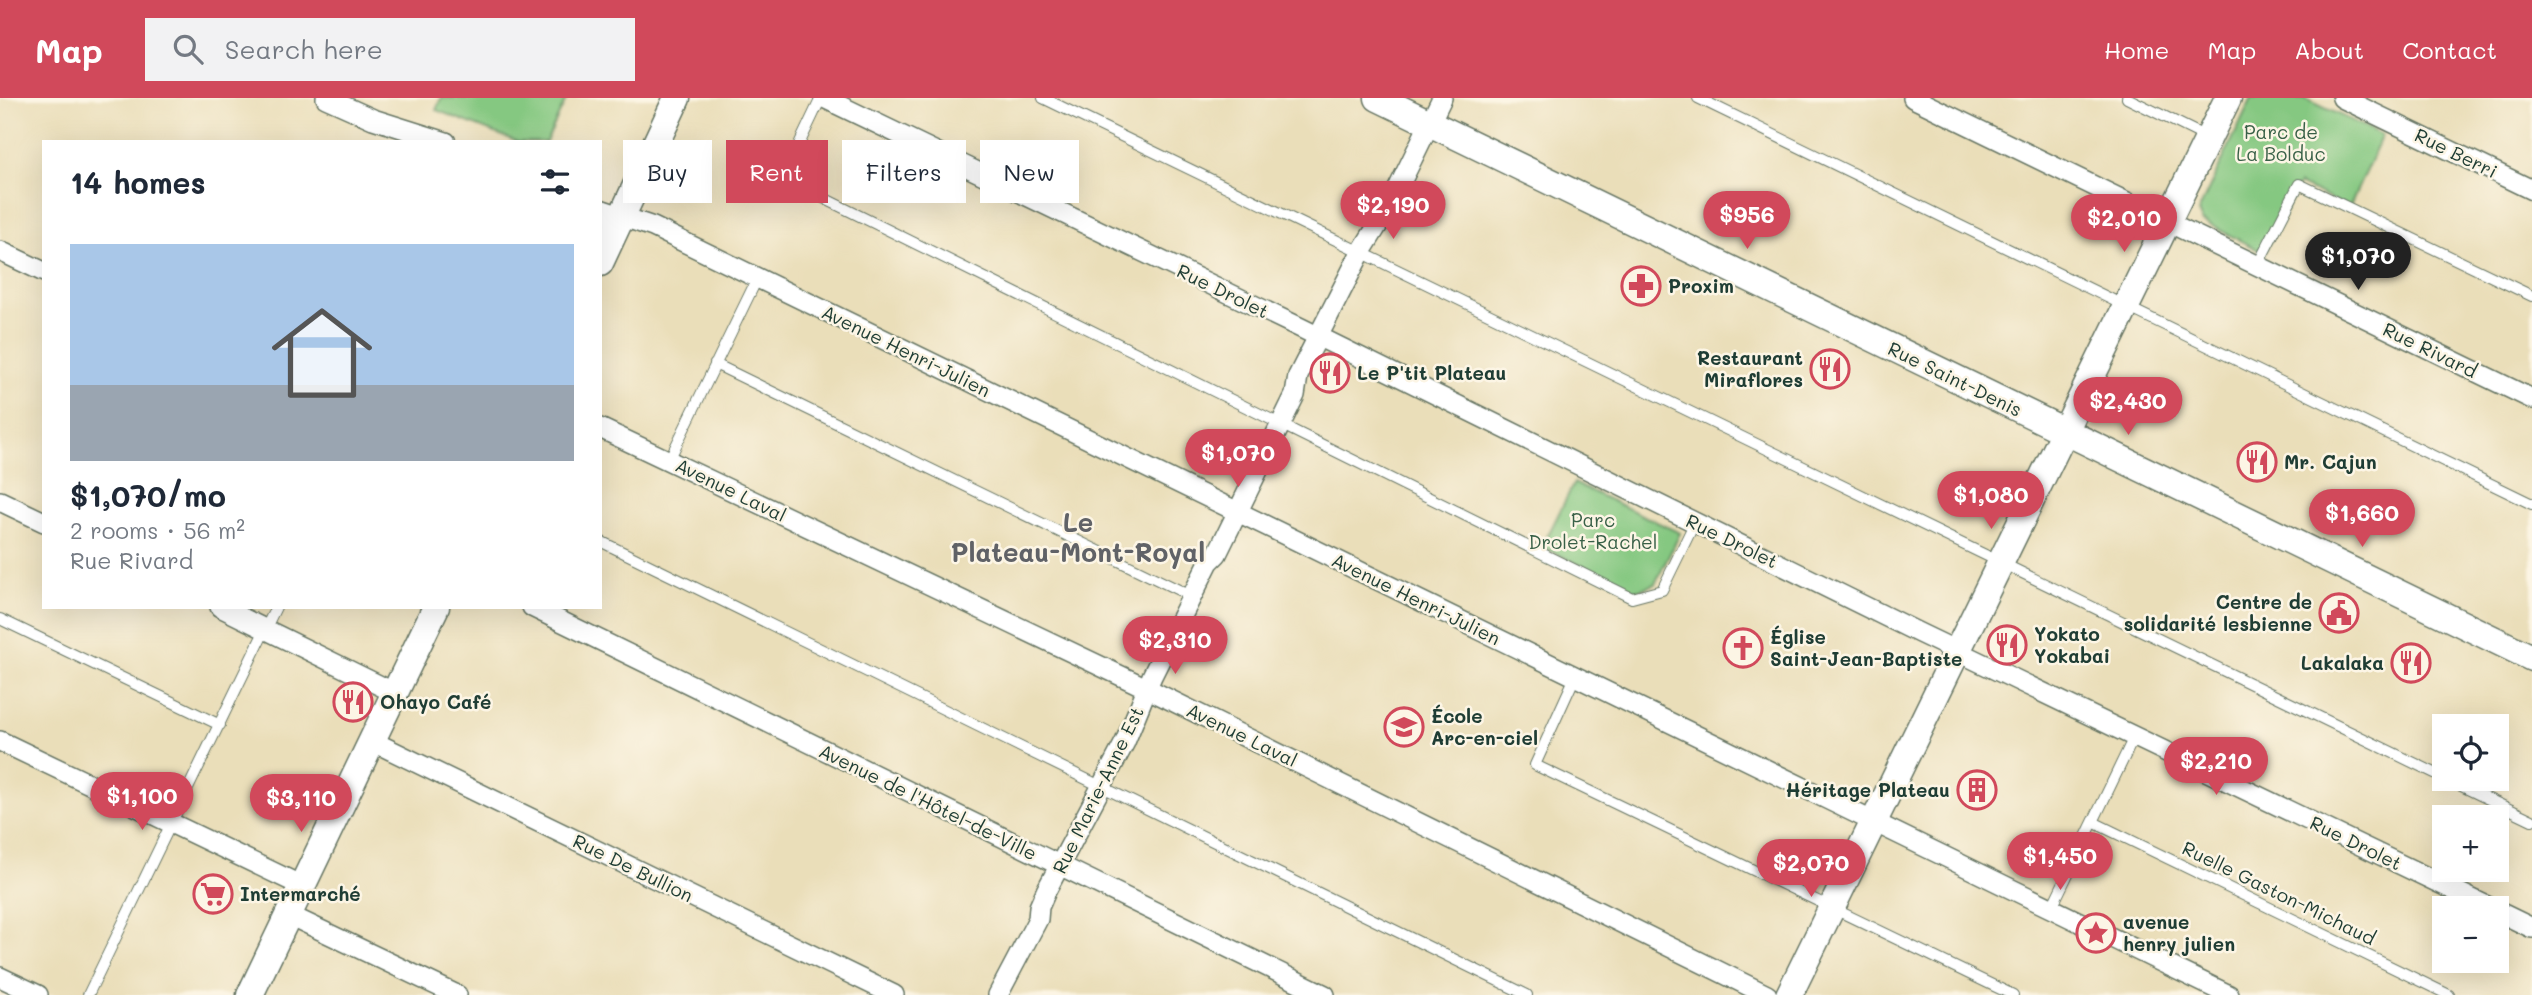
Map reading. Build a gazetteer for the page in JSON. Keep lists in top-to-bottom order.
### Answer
{
  "streets": {
    "main road": ["Rue Saint-Denis"],
    "street": [
      "Rue Berri",
      "Rue Drolet",
      "Rue Rivard",
      "Avenue Henri-Julien",
      "Avenue Laval",
      "Rue Marie-Anne Est",
      "Avenue de l'Hôtel-de-Ville",
      "Rue De Bullion"
    ],
    "lane": ["Ruelle Gaston-Michaud"]
  },
  "crossings": [
    ["Rue Drolet", "Rue Marie-Anne Est"],
    ["Avenue Henri-Julien", "Rue Marie-Anne Est"],
    ["Rue Saint-Denis", "Rue Marie-Anne Est"],
    ["Avenue Laval", "Rue Marie-Anne Est"],
    ["Rue Marie-Anne Est", "Avenue de l'Hôtel-de-Ville"]
  ],
  "districts": ["Le Plateau-Mont-Royal"],
  "parks": ["Parc de La Bolduc", "Parc Drolet-Rachel"],
  "places": {
    "pharmacy": ["Proxim"],
    "restaurant": [
      "Restaurant Miraflores",
      "Le P'tit Plateau",
      "Mr. Cajun",
      "Yokato Yokabai",
      "Lakalaka",
      "Ohayo Café"
    ],
    "public building": ["Centre de solidarité lesbienne"],
    "church": ["Église Saint-Jean-Baptiste"],
    "school or university": ["École Arc-en-ciel"],
    "building": ["Héritage Plateau"],
    "supermarket": ["Intermarché"],
    "place": ["avenue henry julien"]
  },
  "page": {
    "header": "Map",
    "search": "Search here",
    "nav": [
      "Home",
      "Map",
      "About",
      "Contact"
    ],
    "chip": [
      "Buy",
      "Rent",
      "Filters",
      "New"
    ],
    "heading": "14 homes",
    "price": [
      "$2,190",
      "$956",
      "$2,010",
      "$1,070",
      "$2,430",
      "$1,070",
      "$1,080",
      "$1,660",
      "$2,310",
      "$2,210",
      "$1,100",
      "$3,110",
      "$1,450",
      "$2,070"
    ],
    "list": [
      {
        "name": "$1,070/mo",
        "note": "2 rooms · 56 m² · Rue Rivard"
      }
    ],
    "map_buttons": ["+", "−"]
  }
}
